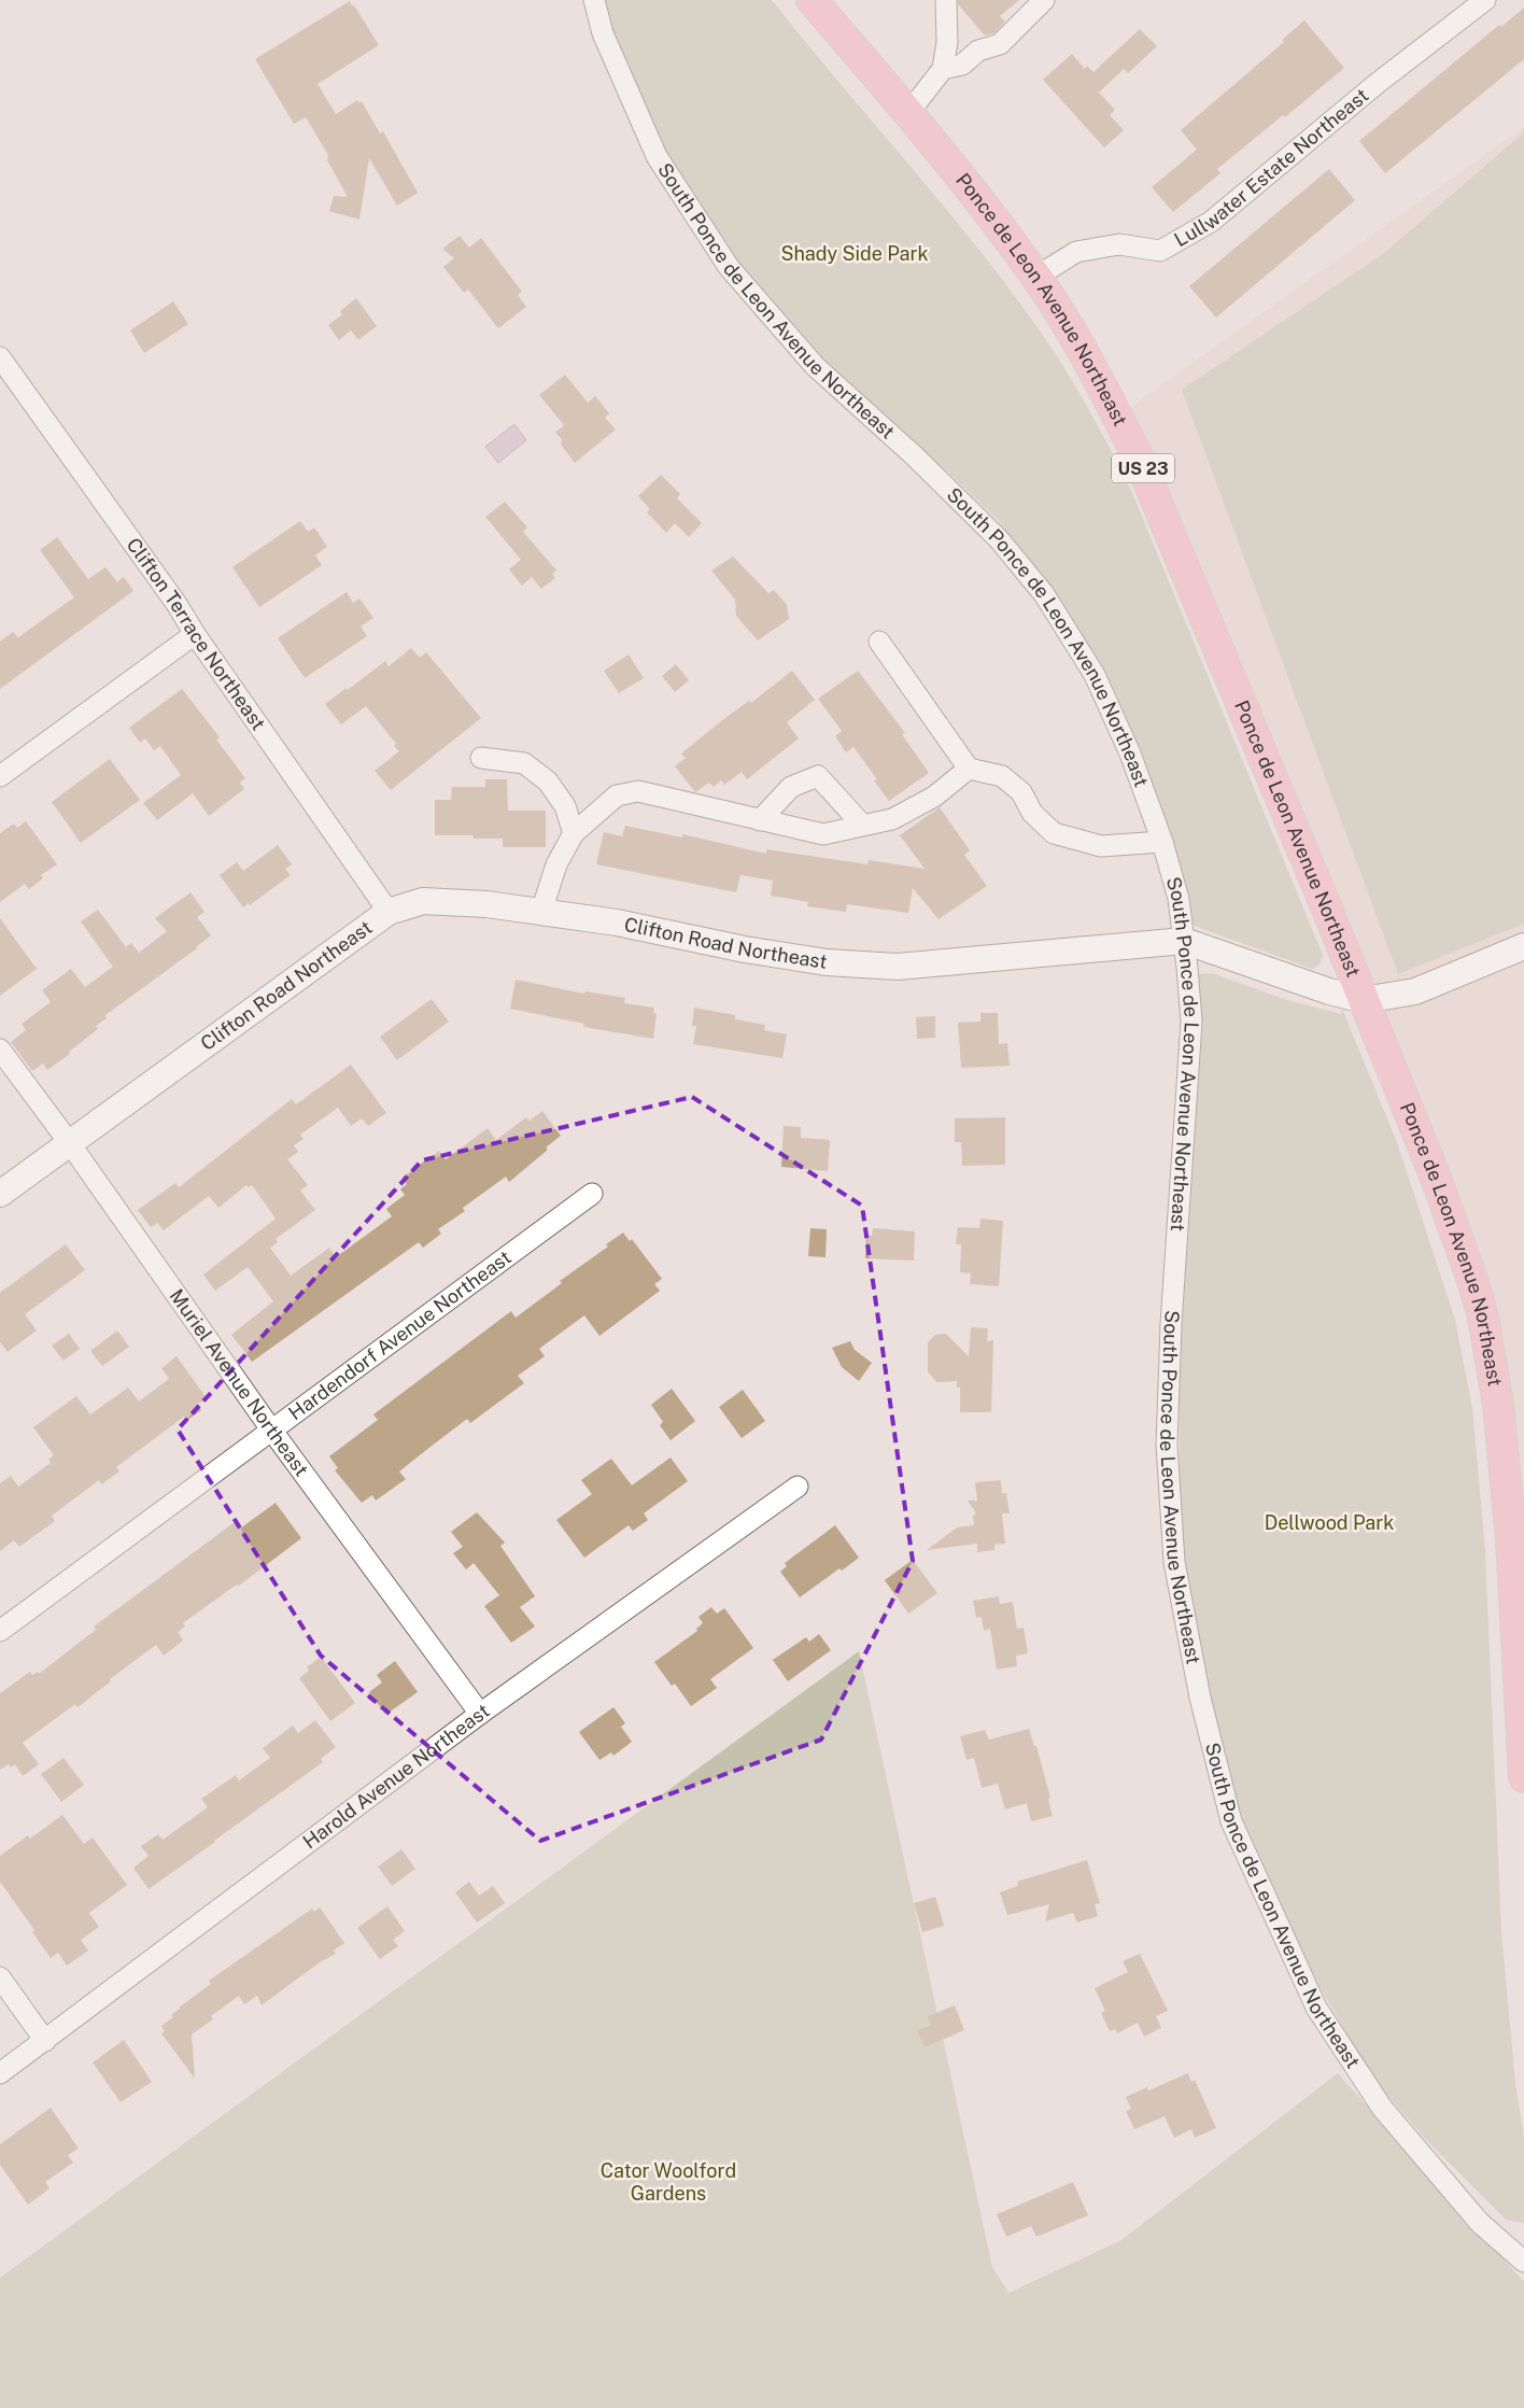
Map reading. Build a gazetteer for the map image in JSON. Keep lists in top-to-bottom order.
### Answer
{
  "streets": {
    "highway": ["Ponce de Leon Avenue Northeast", "US 23"],
    "street": [
      "Lullwater Estate Northeast",
      "South Ponce de Leon Avenue Northeast",
      "Clifton Terrace Northeast",
      "Clifton Road Northeast",
      "Hardendorf Avenue Northeast",
      "Muriel Avenue Northeast",
      "Harold Avenue Northeast"
    ]
  },
  "crossings": [
    ["Lullwater Estate Northeast", "Ponce de Leon Avenue Northeast"],
    ["South Ponce de Leon Avenue Northeast", "Clifton Road Northeast"],
    ["Ponce de Leon Avenue Northeast", "Clifton Road Northeast"],
    ["Clifton Terrace Northeast", "Clifton Road Northeast"],
    ["Clifton Road Northeast", "Muriel Avenue Northeast"],
    ["Hardendorf Avenue Northeast", "Muriel Avenue Northeast"],
    ["Muriel Avenue Northeast", "Harold Avenue Northeast"]
  ],
  "parks": ["Shady Side Park", "Dellwood Park", "Cator Woolford Gardens"]
}
